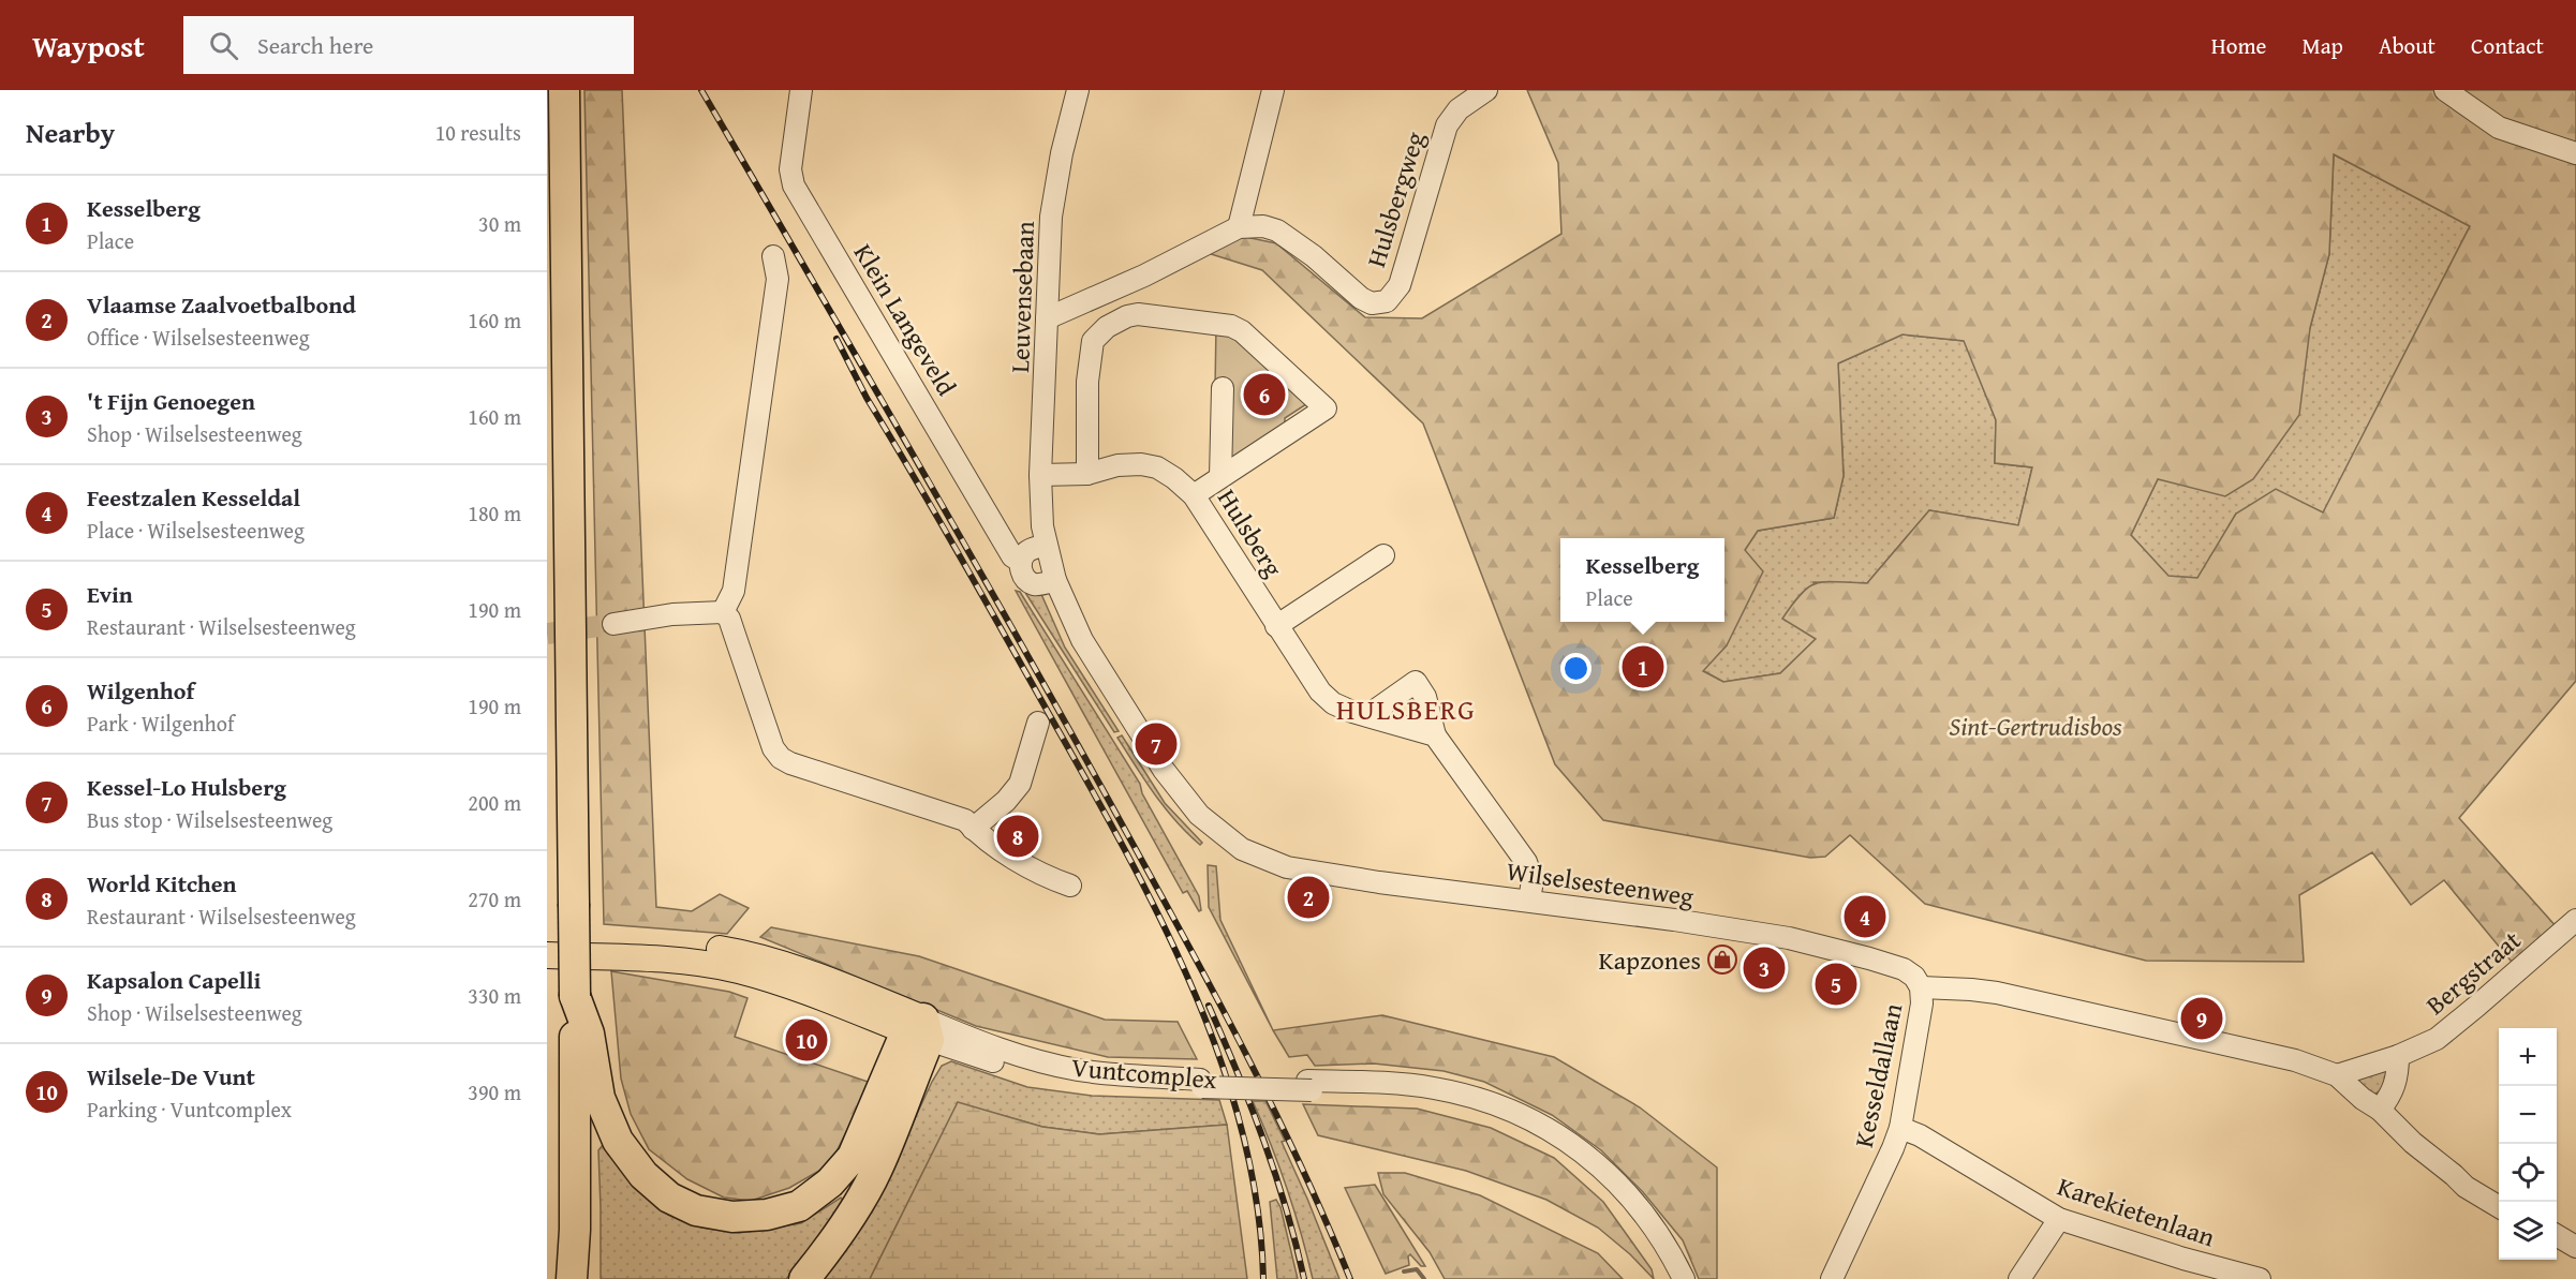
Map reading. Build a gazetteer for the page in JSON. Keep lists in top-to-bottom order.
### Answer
{
  "streets": {
    "main road": ["Vuntcomplex"],
    "street": [
      "Hulsbergweg",
      "Leuvensebaan",
      "Klein Langeveld",
      "Hulsberg",
      "Wilselsesteenweg",
      "Bergstraat",
      "Kesseldallaan",
      "Karekietenlaan"
    ]
  },
  "crossings": [
    ["Hulsbergweg", "Leuvensebaan"],
    ["Leuvensebaan", "Hulsberg"],
    ["Leuvensebaan", "Wilselsesteenweg"],
    ["Klein Langeveld", "Wilselsesteenweg"],
    ["Wilselsesteenweg", "Kesseldallaan"],
    ["Kesseldallaan", "Karekietenlaan"]
  ],
  "districts": ["HULSBERG"],
  "parks": ["Sint-Gertrudisbos"],
  "places": {
    "shop": ["Kapzones"]
  },
  "page": {
    "header": "Waypost",
    "search": "Search here",
    "nav": [
      "Home",
      "Map",
      "About",
      "Contact"
    ],
    "heading": ["Nearby", "10 results"],
    "list": [
      {
        "mark": "1",
        "name": "Kesselberg",
        "note": "Place",
        "value": "30 m"
      },
      {
        "mark": "2",
        "name": "Vlaamse Zaalvoetbalbond",
        "note": "Office · Wilselsesteenweg",
        "value": "160 m"
      },
      {
        "mark": "3",
        "name": "'t Fijn Genoegen",
        "note": "Shop · Wilselsesteenweg",
        "value": "160 m"
      },
      {
        "mark": "4",
        "name": "Feestzalen Kesseldal",
        "note": "Place · Wilselsesteenweg",
        "value": "180 m"
      },
      {
        "mark": "5",
        "name": "Evin",
        "note": "Restaurant · Wilselsesteenweg",
        "value": "190 m"
      },
      {
        "mark": "6",
        "name": "Wilgenhof",
        "note": "Park · Wilgenhof",
        "value": "190 m"
      },
      {
        "mark": "7",
        "name": "Kessel-Lo Hulsberg",
        "note": "Bus stop · Wilselsesteenweg",
        "value": "200 m"
      },
      {
        "mark": "8",
        "name": "World Kitchen",
        "note": "Restaurant · Wilselsesteenweg",
        "value": "270 m"
      },
      {
        "mark": "9",
        "name": "Kapsalon Capelli",
        "note": "Shop · Wilselsesteenweg",
        "value": "330 m"
      },
      {
        "mark": "10",
        "name": "Wilsele-De Vunt",
        "note": "Parking · Vuntcomplex",
        "value": "390 m"
      }
    ],
    "pins": [
      "6",
      "1",
      "7",
      "8",
      "2",
      "4",
      "3",
      "5",
      "9",
      "10"
    ],
    "popup": ["Kesselberg", "Place"],
    "map_buttons": ["+", "−"]
  }
}
